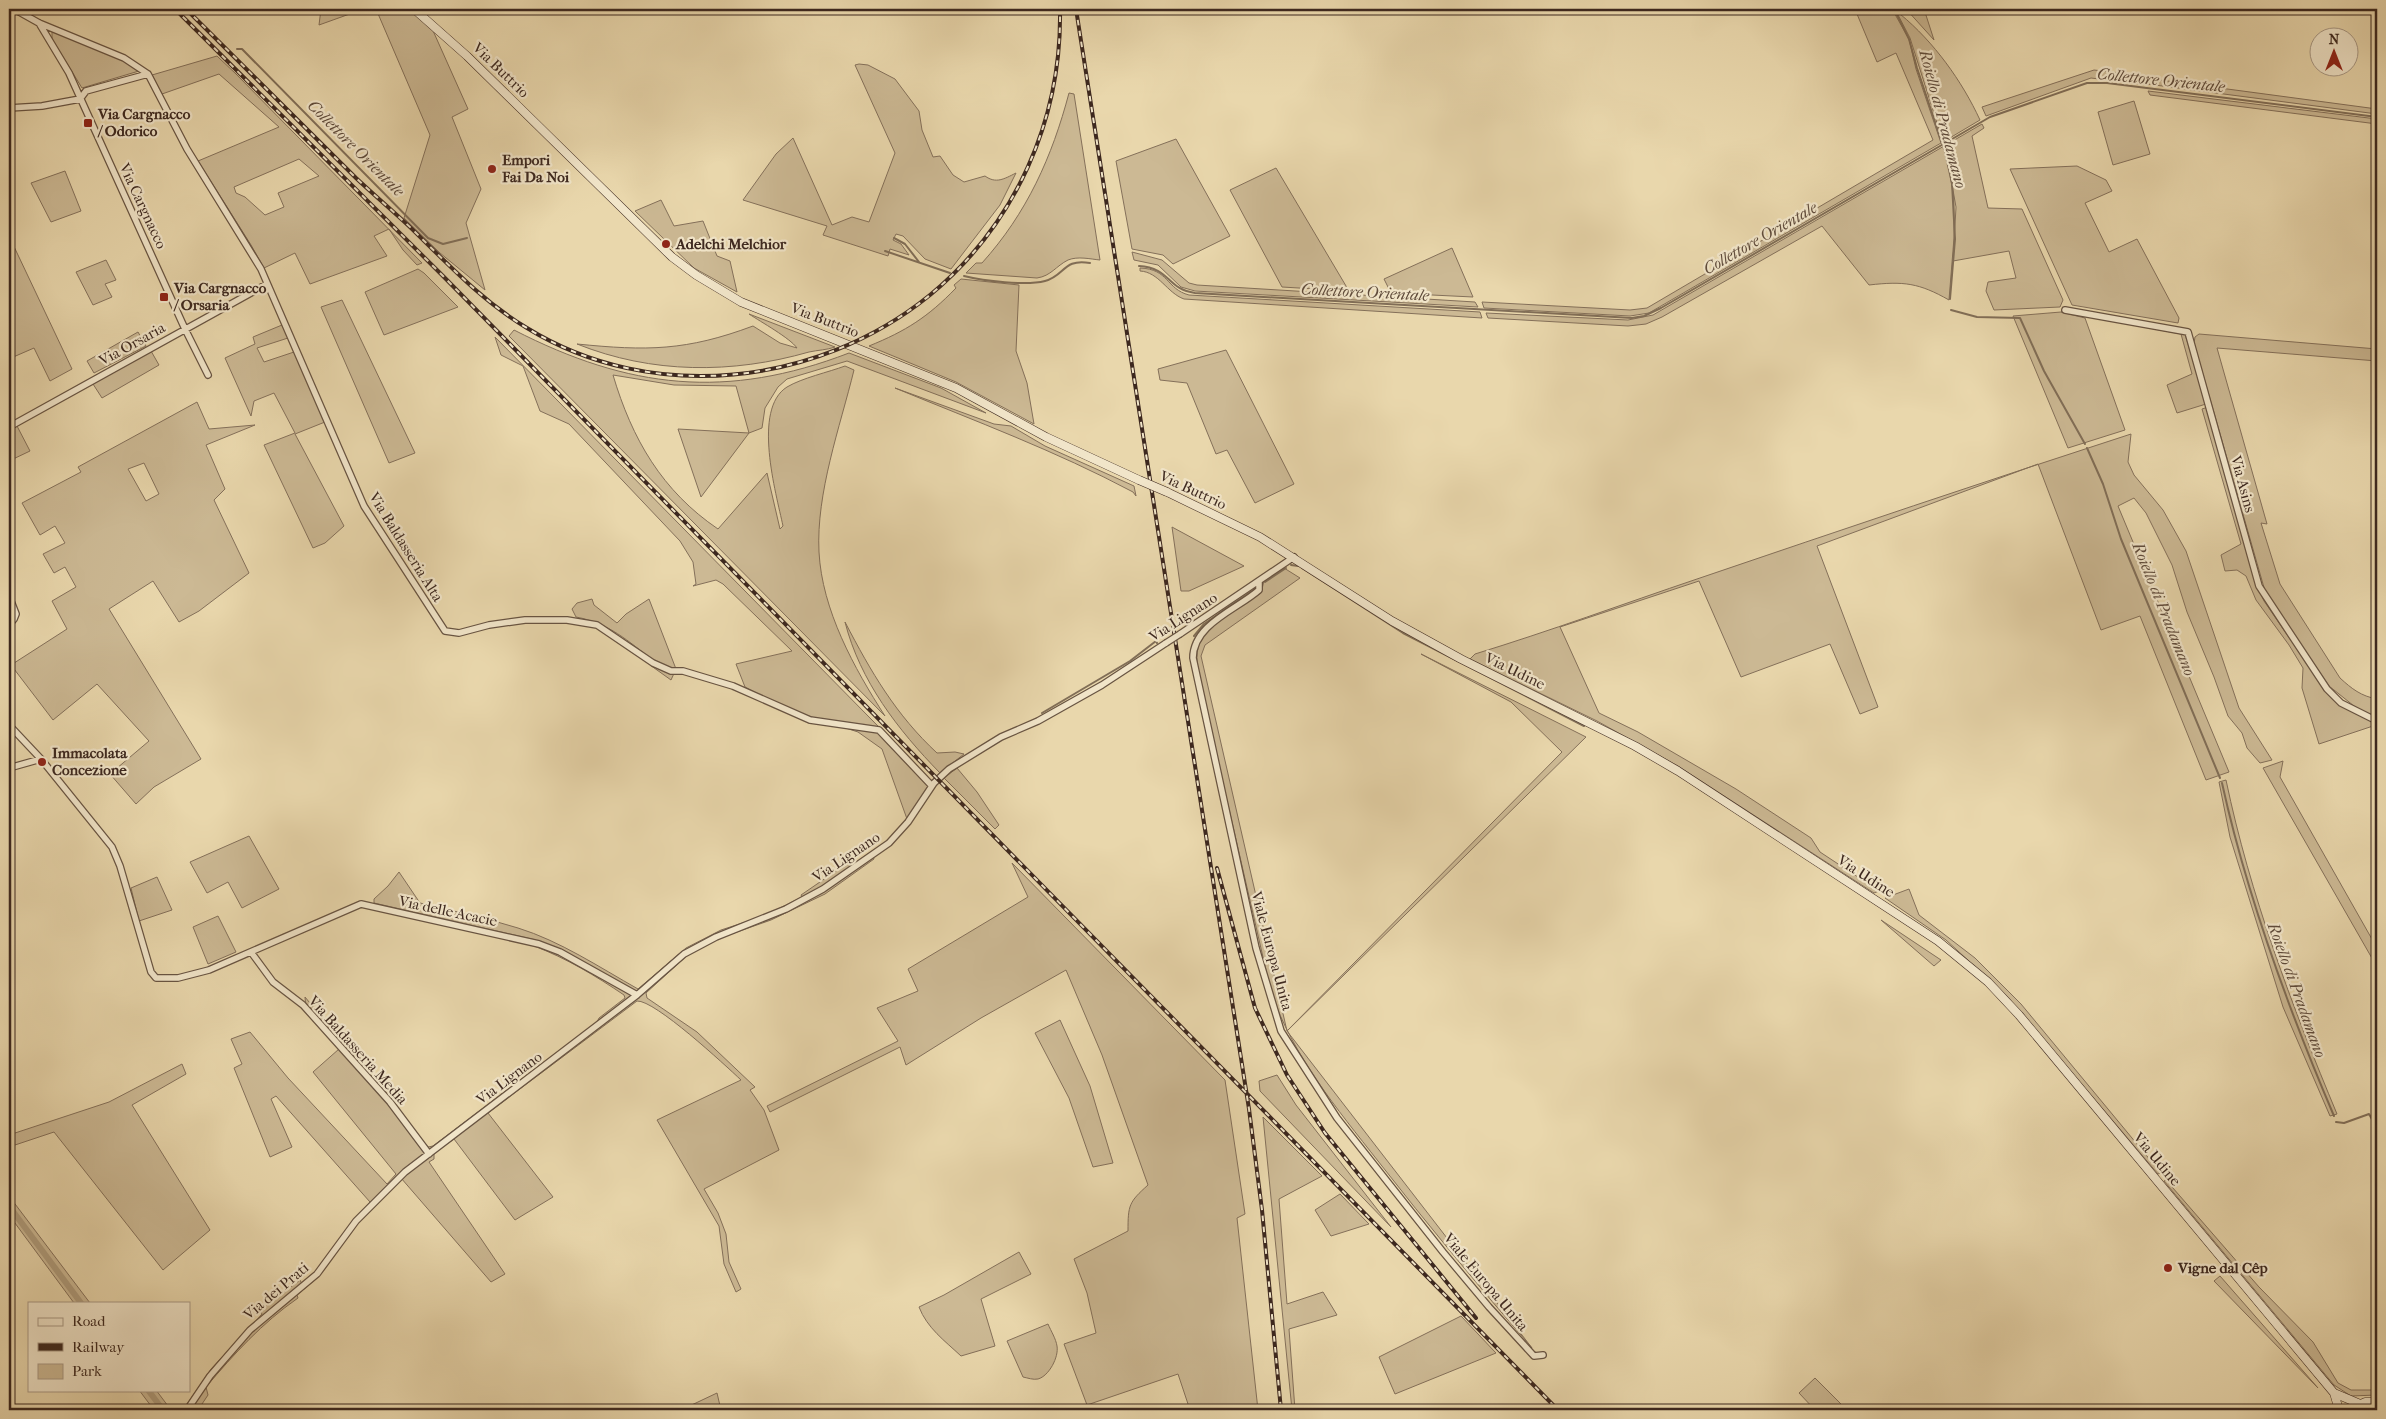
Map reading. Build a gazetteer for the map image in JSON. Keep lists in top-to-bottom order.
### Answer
{
  "streets": {
    "street": [
      "Via Buttrio",
      "Via Cargnacco",
      "Via Orsaria",
      "Via Asins",
      "Via Baldasseria Alta",
      "Via Lignano",
      "Via Udine",
      "Via delle Acacie",
      "Viale Europa Unita",
      "Via Baldasseria Media",
      "Via dei Prati"
    ]
  },
  "crossings": [
    ["Via Buttrio", "Via Lignano"],
    ["Via Buttrio", "Via Udine"],
    ["Via Cargnacco", "Via Orsaria"],
    ["Via Cargnacco", "Via Baldasseria Alta"],
    ["Via Orsaria", "Via Baldasseria Alta"],
    ["Via Baldasseria Alta", "Via Lignano"],
    ["Via Lignano", "Via Udine"],
    ["Via Lignano", "Via delle Acacie"],
    ["Via Lignano", "Viale Europa Unita"],
    ["Via Lignano", "Via Baldasseria Media"],
    ["Via Lignano", "Via dei Prati"],
    ["Via delle Acacie", "Via Baldasseria Media"],
    ["Via Baldasseria Media", "Via dei Prati"]
  ],
  "water": ["Collettore Orientale", "Roiello di Pradamano"],
  "places": {
    "transit": ["Via Cargnacco / Odorico", "Via Cargnacco / Orsaria"],
    "other": [
      "Empori Fai Da Noi",
      "Adelchi Melchior",
      "Immacolata Concezione",
      "Vigne dal Cêp"
    ]
  },
  "legend": ["Road", "Railway", "Park"],
  "north": "top"
}
